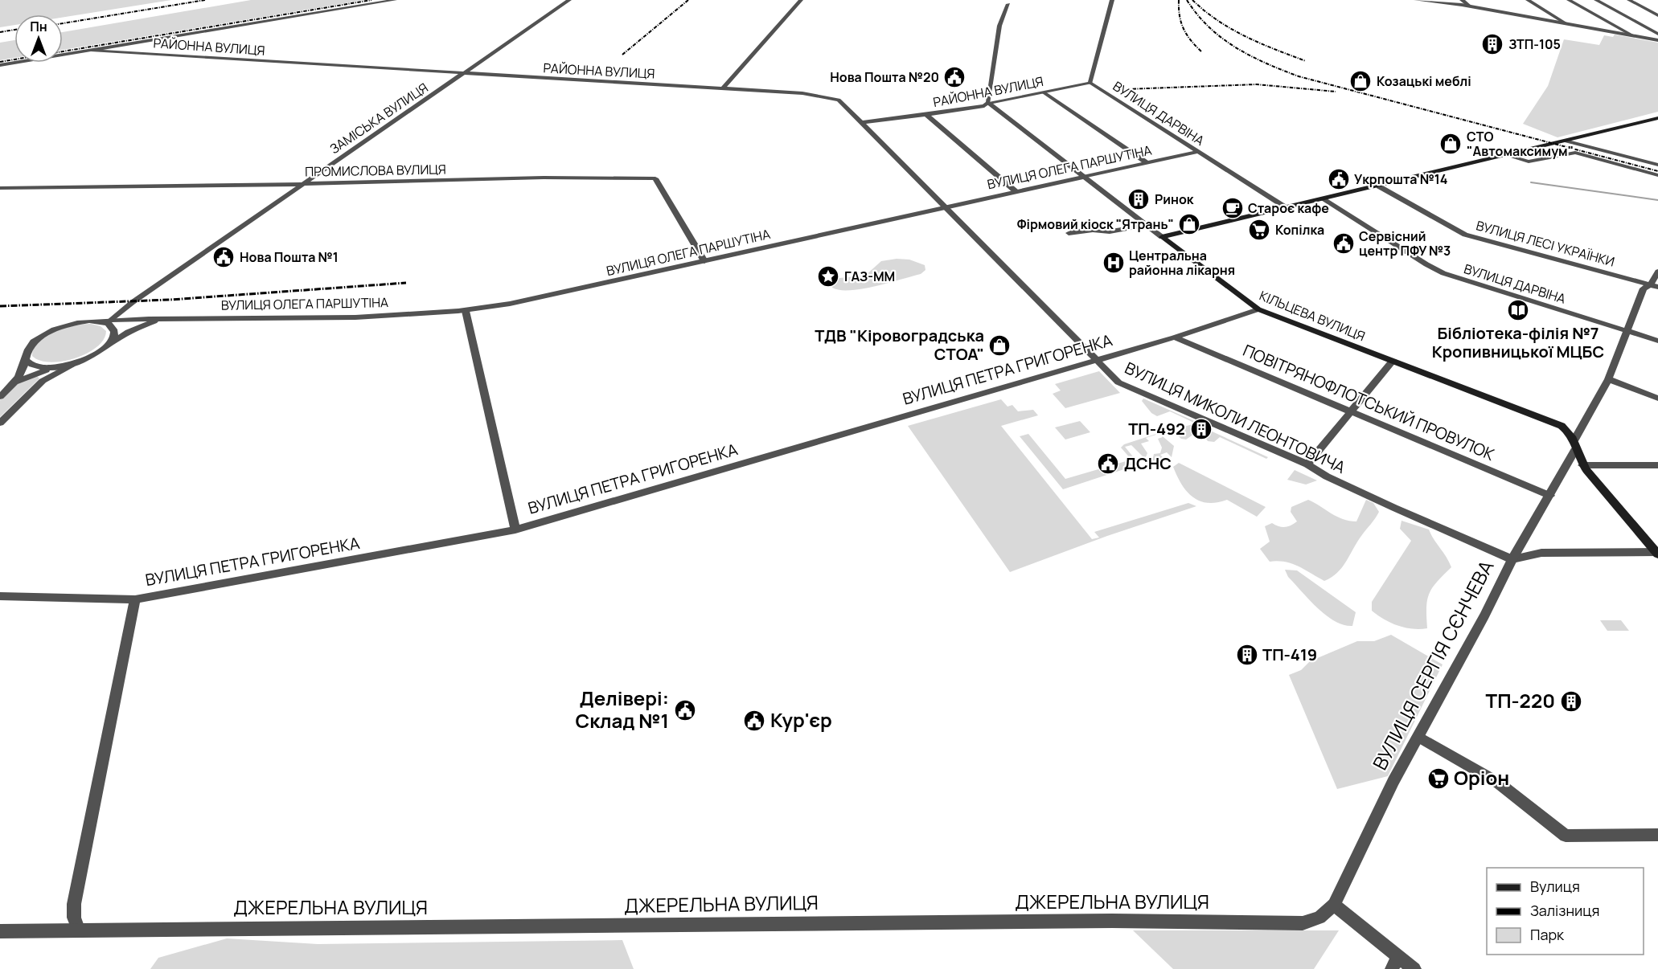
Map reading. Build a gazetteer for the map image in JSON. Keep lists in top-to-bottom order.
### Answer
{
  "streets": {
    "main road": ["КІЛЬЦЕВА ВУЛИЦЯ"],
    "street": [
      "РАЙОННА ВУЛИЦЯ",
      "ВУЛИЦЯ ДАРВІНА",
      "ЗАМІСЬКА ВУЛИЦЯ",
      "ВУЛИЦЯ ОЛЕГА ПАРШУТІНА",
      "ПРОМИСЛОВА ВУЛИЦЯ",
      "ВУЛИЦЯ ЛЕСІ УКРАЇНКИ",
      "ВУЛИЦЯ ПЕТРА ГРИГОРЕНКА",
      "ПОВІТРЯНОФЛОТСЬКИЙ ПРОВУЛОК",
      "ВУЛИЦЯ МИКОЛИ ЛЕОНТОВИЧА",
      "ВУЛИЦЯ СЕРГІЯ СЄНЧЕВА",
      "ДЖЕРЕЛЬНА ВУЛИЦЯ"
    ]
  },
  "crossings": [
    ["РАЙОННА ВУЛИЦЯ", "ВУЛИЦЯ ДАРВІНА"],
    ["РАЙОННА ВУЛИЦЯ", "ЗАМІСЬКА ВУЛИЦЯ"],
    ["РАЙОННА ВУЛИЦЯ", "КІЛЬЦЕВА ВУЛИЦЯ"],
    ["РАЙОННА ВУЛИЦЯ", "ВУЛИЦЯ МИКОЛИ ЛЕОНТОВИЧА"],
    ["ВУЛИЦЯ ДАРВІНА", "ВУЛИЦЯ ОЛЕГА ПАРШУТІНА"],
    ["ВУЛИЦЯ ДАРВІНА", "ВУЛИЦЯ СЕРГІЯ СЄНЧЕВА"],
    ["ЗАМІСЬКА ВУЛИЦЯ", "ВУЛИЦЯ ОЛЕГА ПАРШУТІНА"],
    ["ЗАМІСЬКА ВУЛИЦЯ", "ПРОМИСЛОВА ВУЛИЦЯ"],
    ["ВУЛИЦЯ ОЛЕГА ПАРШУТІНА", "ПРОМИСЛОВА ВУЛИЦЯ"],
    ["ВУЛИЦЯ ОЛЕГА ПАРШУТІНА", "КІЛЬЦЕВА ВУЛИЦЯ"],
    ["ВУЛИЦЯ ОЛЕГА ПАРШУТІНА", "ВУЛИЦЯ МИКОЛИ ЛЕОНТОВИЧА"],
    ["ВУЛИЦЯ ЛЕСІ УКРАЇНКИ", "ВУЛИЦЯ СЕРГІЯ СЄНЧЕВА"],
    ["КІЛЬЦЕВА ВУЛИЦЯ", "ВУЛИЦЯ ПЕТРА ГРИГОРЕНКА"],
    ["КІЛЬЦЕВА ВУЛИЦЯ", "ВУЛИЦЯ СЕРГІЯ СЄНЧЕВА"],
    ["ВУЛИЦЯ ПЕТРА ГРИГОРЕНКА", "ПОВІТРЯНОФЛОТСЬКИЙ ПРОВУЛОК"],
    ["ВУЛИЦЯ ПЕТРА ГРИГОРЕНКА", "ВУЛИЦЯ МИКОЛИ ЛЕОНТОВИЧА"],
    ["ПОВІТРЯНОФЛОТСЬКИЙ ПРОВУЛОК", "ВУЛИЦЯ СЕРГІЯ СЄНЧЕВА"],
    ["ВУЛИЦЯ МИКОЛИ ЛЕОНТОВИЧА", "ВУЛИЦЯ СЕРГІЯ СЄНЧЕВА"],
    ["ВУЛИЦЯ СЕРГІЯ СЄНЧЕВА", "ДЖЕРЕЛЬНА ВУЛИЦЯ"]
  ],
  "places": {
    "building": [
      "ЗТП-105",
      "Ринок",
      "ТП-492",
      "ТП-419",
      "ТП-220"
    ],
    "public building": [
      "Нова Пошта №20",
      "Укрпошта №14",
      "Сервісний центр ПФУ №3",
      "Нова Пошта №1",
      "ДСНС",
      "Делівері: Склад №1",
      "Кур'єр"
    ],
    "shop": [
      "Козацькі меблі",
      "СТО \"Автомаксимум\"",
      "Фірмовий кіоск \"Ятрань\"",
      "ТДВ \"Кіровоградська СТОА\""
    ],
    "cafe": ["Староє кафе"],
    "supermarket": ["Копілка", "Оріон"],
    "hospital": ["Центральна районна лікарня"],
    "place": ["ГАЗ-ММ"],
    "library": ["Бібліотека-філія №7 Кропивницької МЦБС"]
  },
  "legend": ["Вулиця", "Залізниця", "Парк"],
  "north": "top"
}
